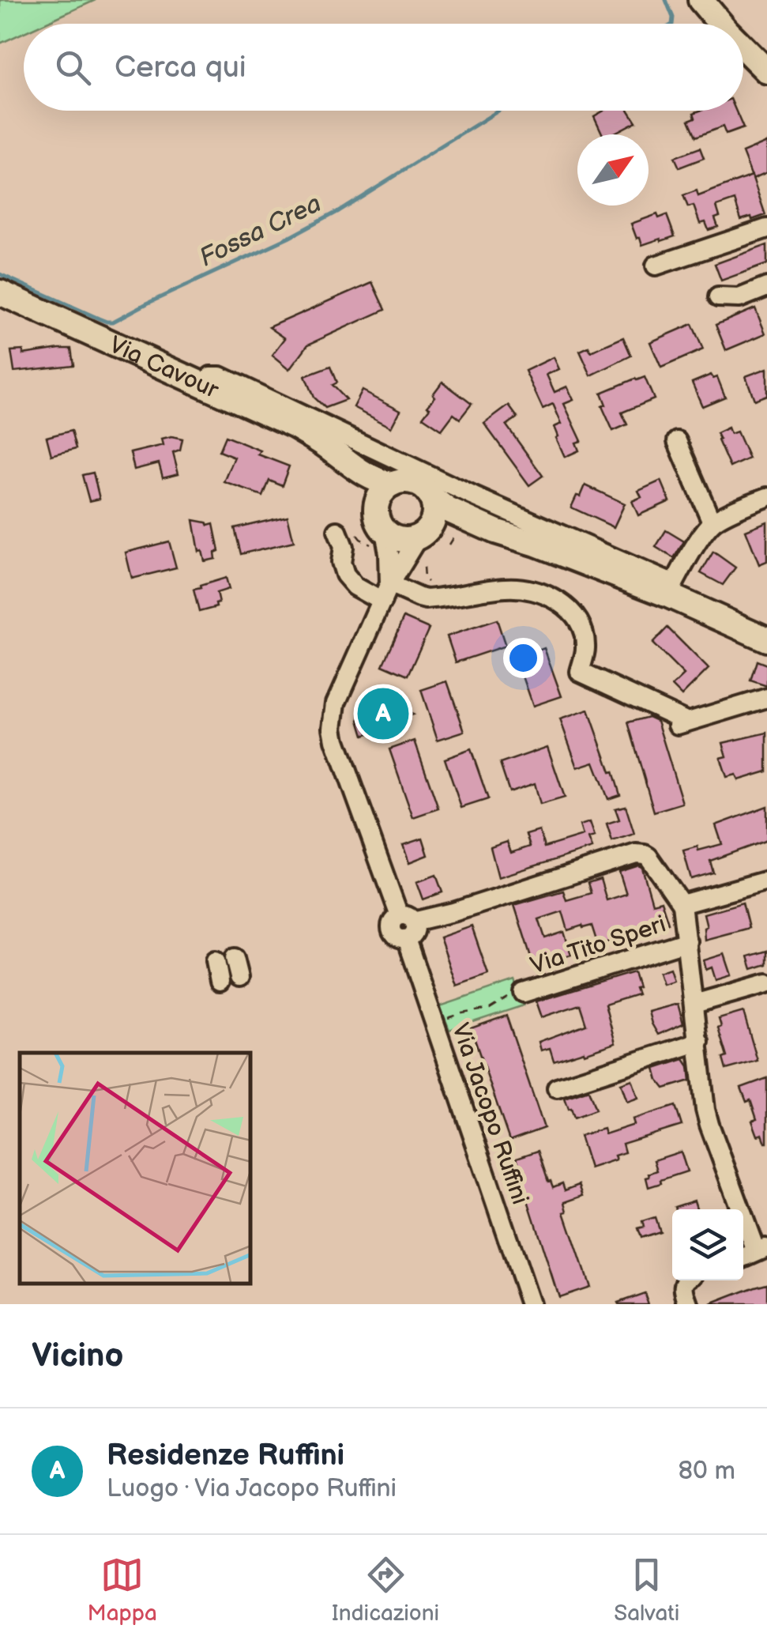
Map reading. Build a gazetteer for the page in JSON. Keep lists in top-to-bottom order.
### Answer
{
  "streets": {
    "main road": ["Via Cavour"],
    "street": ["Via Tito Speri", "Via Jacopo Ruffini"]
  },
  "crossings": [
    ["Via Cavour", "Via Jacopo Ruffini"]
  ],
  "water": ["Fossa Crea"],
  "north": "top right",
  "page": {
    "search": "Cerca qui",
    "pins": "A",
    "heading": "Vicino",
    "list": [
      {
        "mark": "A",
        "name": "Residenze Ruffini",
        "note": "Luogo · Via Jacopo Ruffini",
        "value": "80 m"
      }
    ],
    "nav": ["Mappa", "Indicazioni", "Salvati"]
  }
}
